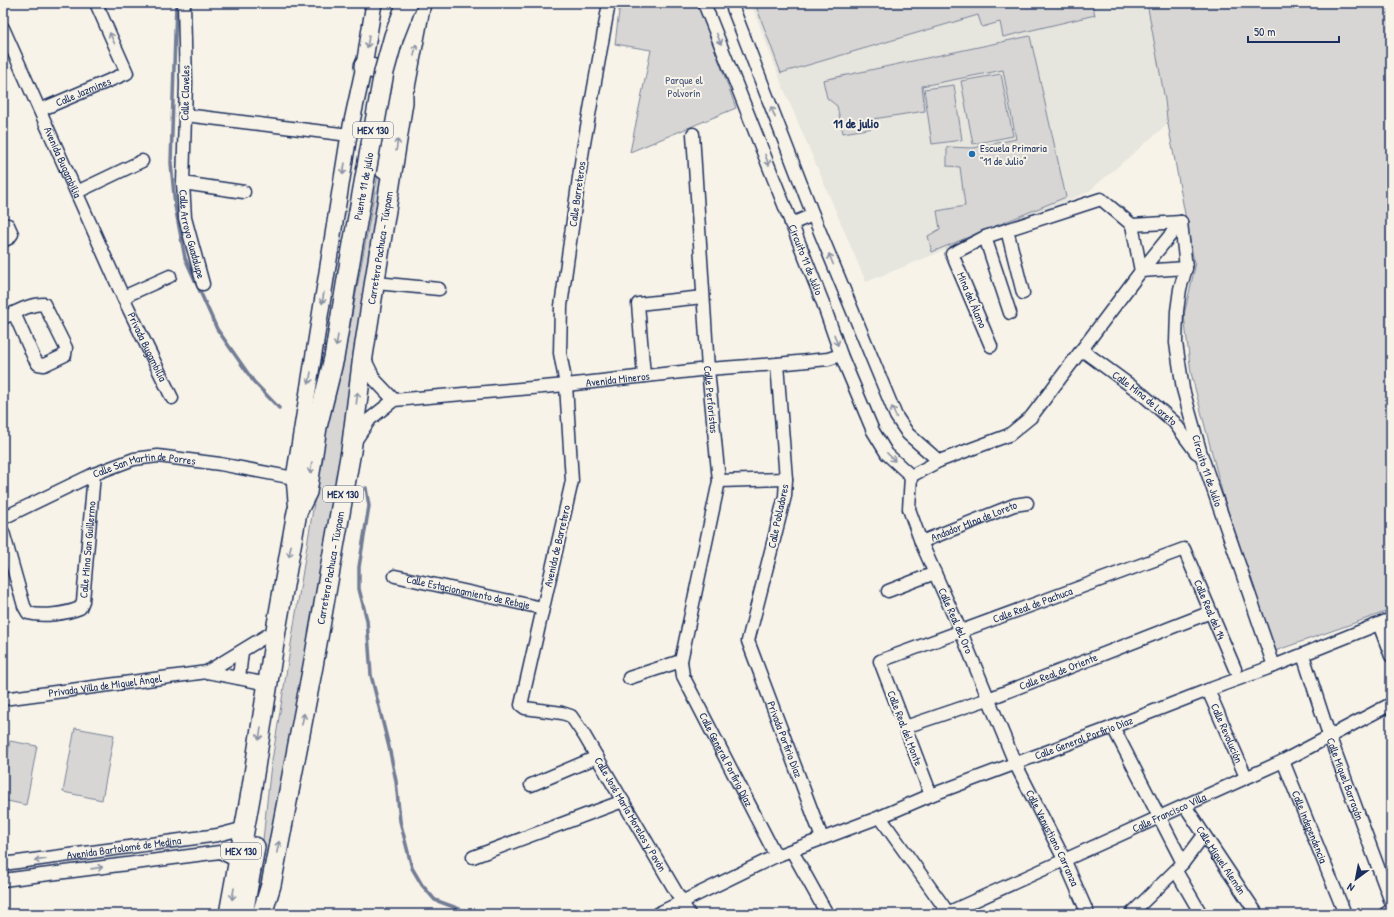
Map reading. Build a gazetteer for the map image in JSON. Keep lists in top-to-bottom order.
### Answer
{
  "streets": {
    "main road": ["MEX 130", "Puente 11 de julio", "Carretera Pachuca - Túxpam"],
    "street": [
      "Calle Jazmines",
      "Calle Claveles",
      "Avenida Bugambilia",
      "Calle Barreteros",
      "Calle Arroyo Guadalupe",
      "Circuito 11 de Julio",
      "Mina del Álamo",
      "Privada Bugambilia",
      "Avenida Mineros",
      "Calle Mina de Loreto",
      "Calle Perforistas",
      "Calle San Martin de Porres",
      "Calle Pobladores",
      "Andador Mina de Loreto",
      "Avenida de Barretero",
      "Calle Mina San Guillermo",
      "Calle Estacionamiento de Rebaje",
      "Calle Real de Pachuca",
      "Calle Real del 14",
      "Calle Real del Oro",
      "Calle Real de Oriente",
      "Privada Villa de Miguel Ángel",
      "Calle Real del Monte",
      "Calle Revolución",
      "Calle General Porfirio Díaz",
      "Privada Porfirio Díaz",
      "Calle Miguel Barragán",
      "Calle Francisco Villa",
      "Calle José María Morelos y Pavón",
      "Calle Independencia",
      "Calle Venustiano Carranza",
      "Avenida Bartolomé de Medina",
      "Calle Miguel Alemán"
    ]
  },
  "crossings": [
    ["Calle Jazmines", "Avenida Bugambilia"],
    ["Calle Claveles", "Calle Arroyo Guadalupe"],
    ["MEX 130", "Puente 11 de julio"],
    ["MEX 130", "Calle San Martin de Porres"],
    ["MEX 130", "Privada Villa de Miguel Ángel"],
    ["MEX 130", "Avenida Bartolomé de Medina"],
    ["Avenida Bugambilia", "Privada Bugambilia"],
    ["Calle Barreteros", "Avenida Mineros"],
    ["Calle Barreteros", "Avenida de Barretero"],
    ["Circuito 11 de Julio", "Avenida Mineros"],
    ["Circuito 11 de Julio", "Calle Mina de Loreto"],
    ["Circuito 11 de Julio", "Calle Real del Oro"],
    ["Circuito 11 de Julio", "Calle General Porfirio Díaz"],
    ["Avenida Mineros", "Calle Perforistas"],
    ["Avenida Mineros", "Calle Pobladores"],
    ["Avenida Mineros", "Avenida de Barretero"],
    ["Calle Perforistas", "Calle General Porfirio Díaz"],
    ["Calle San Martin de Porres", "Calle Mina San Guillermo"],
    ["Calle Pobladores", "Privada Porfirio Díaz"],
    ["Andador Mina de Loreto", "Calle Real del Oro"],
    ["Avenida de Barretero", "Calle Estacionamiento de Rebaje"],
    ["Avenida de Barretero", "Calle José María Morelos y Pavón"],
    ["Calle Real de Pachuca", "Calle Real del 14"],
    ["Calle Real de Pachuca", "Calle Real del Oro"],
    ["Calle Real de Pachuca", "Calle Real del Monte"],
    ["Calle Real del 14", "Calle Real de Oriente"],
    ["Calle Real del Oro", "Calle Real de Oriente"],
    ["Calle Real del Oro", "Calle General Porfirio Díaz"],
    ["Calle Real del Oro", "Calle Venustiano Carranza"],
    ["Calle Real de Oriente", "Calle Real del Monte"],
    ["Calle Real del Monte", "Calle General Porfirio Díaz"],
    ["Calle Revolución", "Calle General Porfirio Díaz"],
    ["Calle Revolución", "Calle Francisco Villa"],
    ["Calle General Porfirio Díaz", "Privada Porfirio Díaz"],
    ["Calle General Porfirio Díaz", "Calle Miguel Barragán"],
    ["Calle General Porfirio Díaz", "Calle José María Morelos y Pavón"],
    ["Calle General Porfirio Díaz", "Calle Venustiano Carranza"],
    ["Calle Miguel Barragán", "Calle Francisco Villa"],
    ["Calle Francisco Villa", "Calle Independencia"],
    ["Calle Francisco Villa", "Calle Venustiano Carranza"],
    ["Calle Francisco Villa", "Calle Miguel Alemán"]
  ],
  "one_way": ["Puente 11 de julio"],
  "districts": ["11 de julio"],
  "parks": ["Parque el Polvorín"],
  "places": ["Escuela Primaria \"11 de Julio\""],
  "scale_bar": "50 m",
  "north": "bottom left"
}
